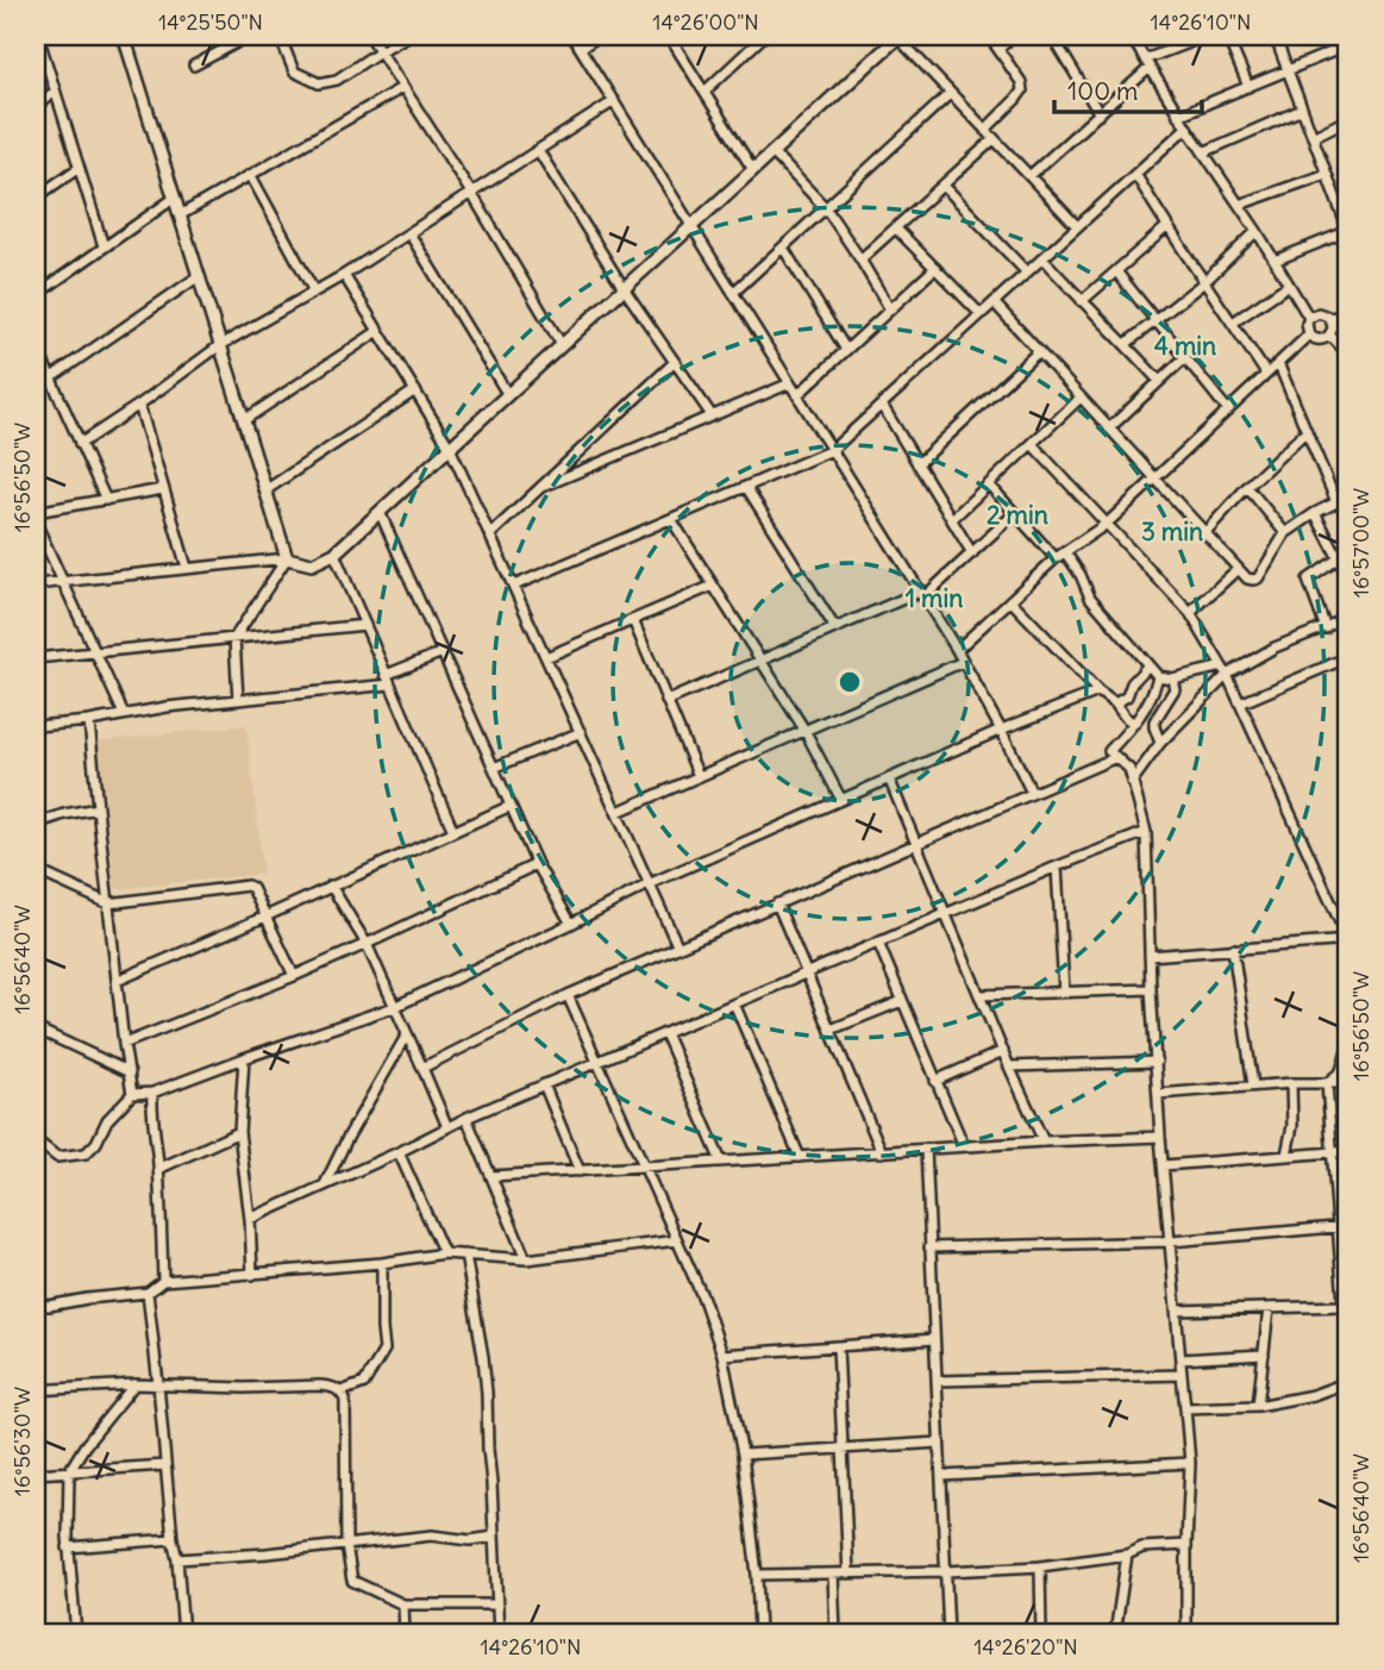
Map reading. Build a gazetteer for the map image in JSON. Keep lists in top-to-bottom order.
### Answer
{
  "scale_bar": "100 m",
  "coordinates": [
    "14°25'50\"N",
    "14°26'00\"N",
    "14°26'10\"N",
    "16°56'50\"W",
    "16°57'00\"W",
    "16°56'40\"W",
    "16°56'30\"W",
    "14°26'20\"N"
  ],
  "rings": [
    "4 min",
    "2 min",
    "3 min",
    "1 min"
  ]
}
